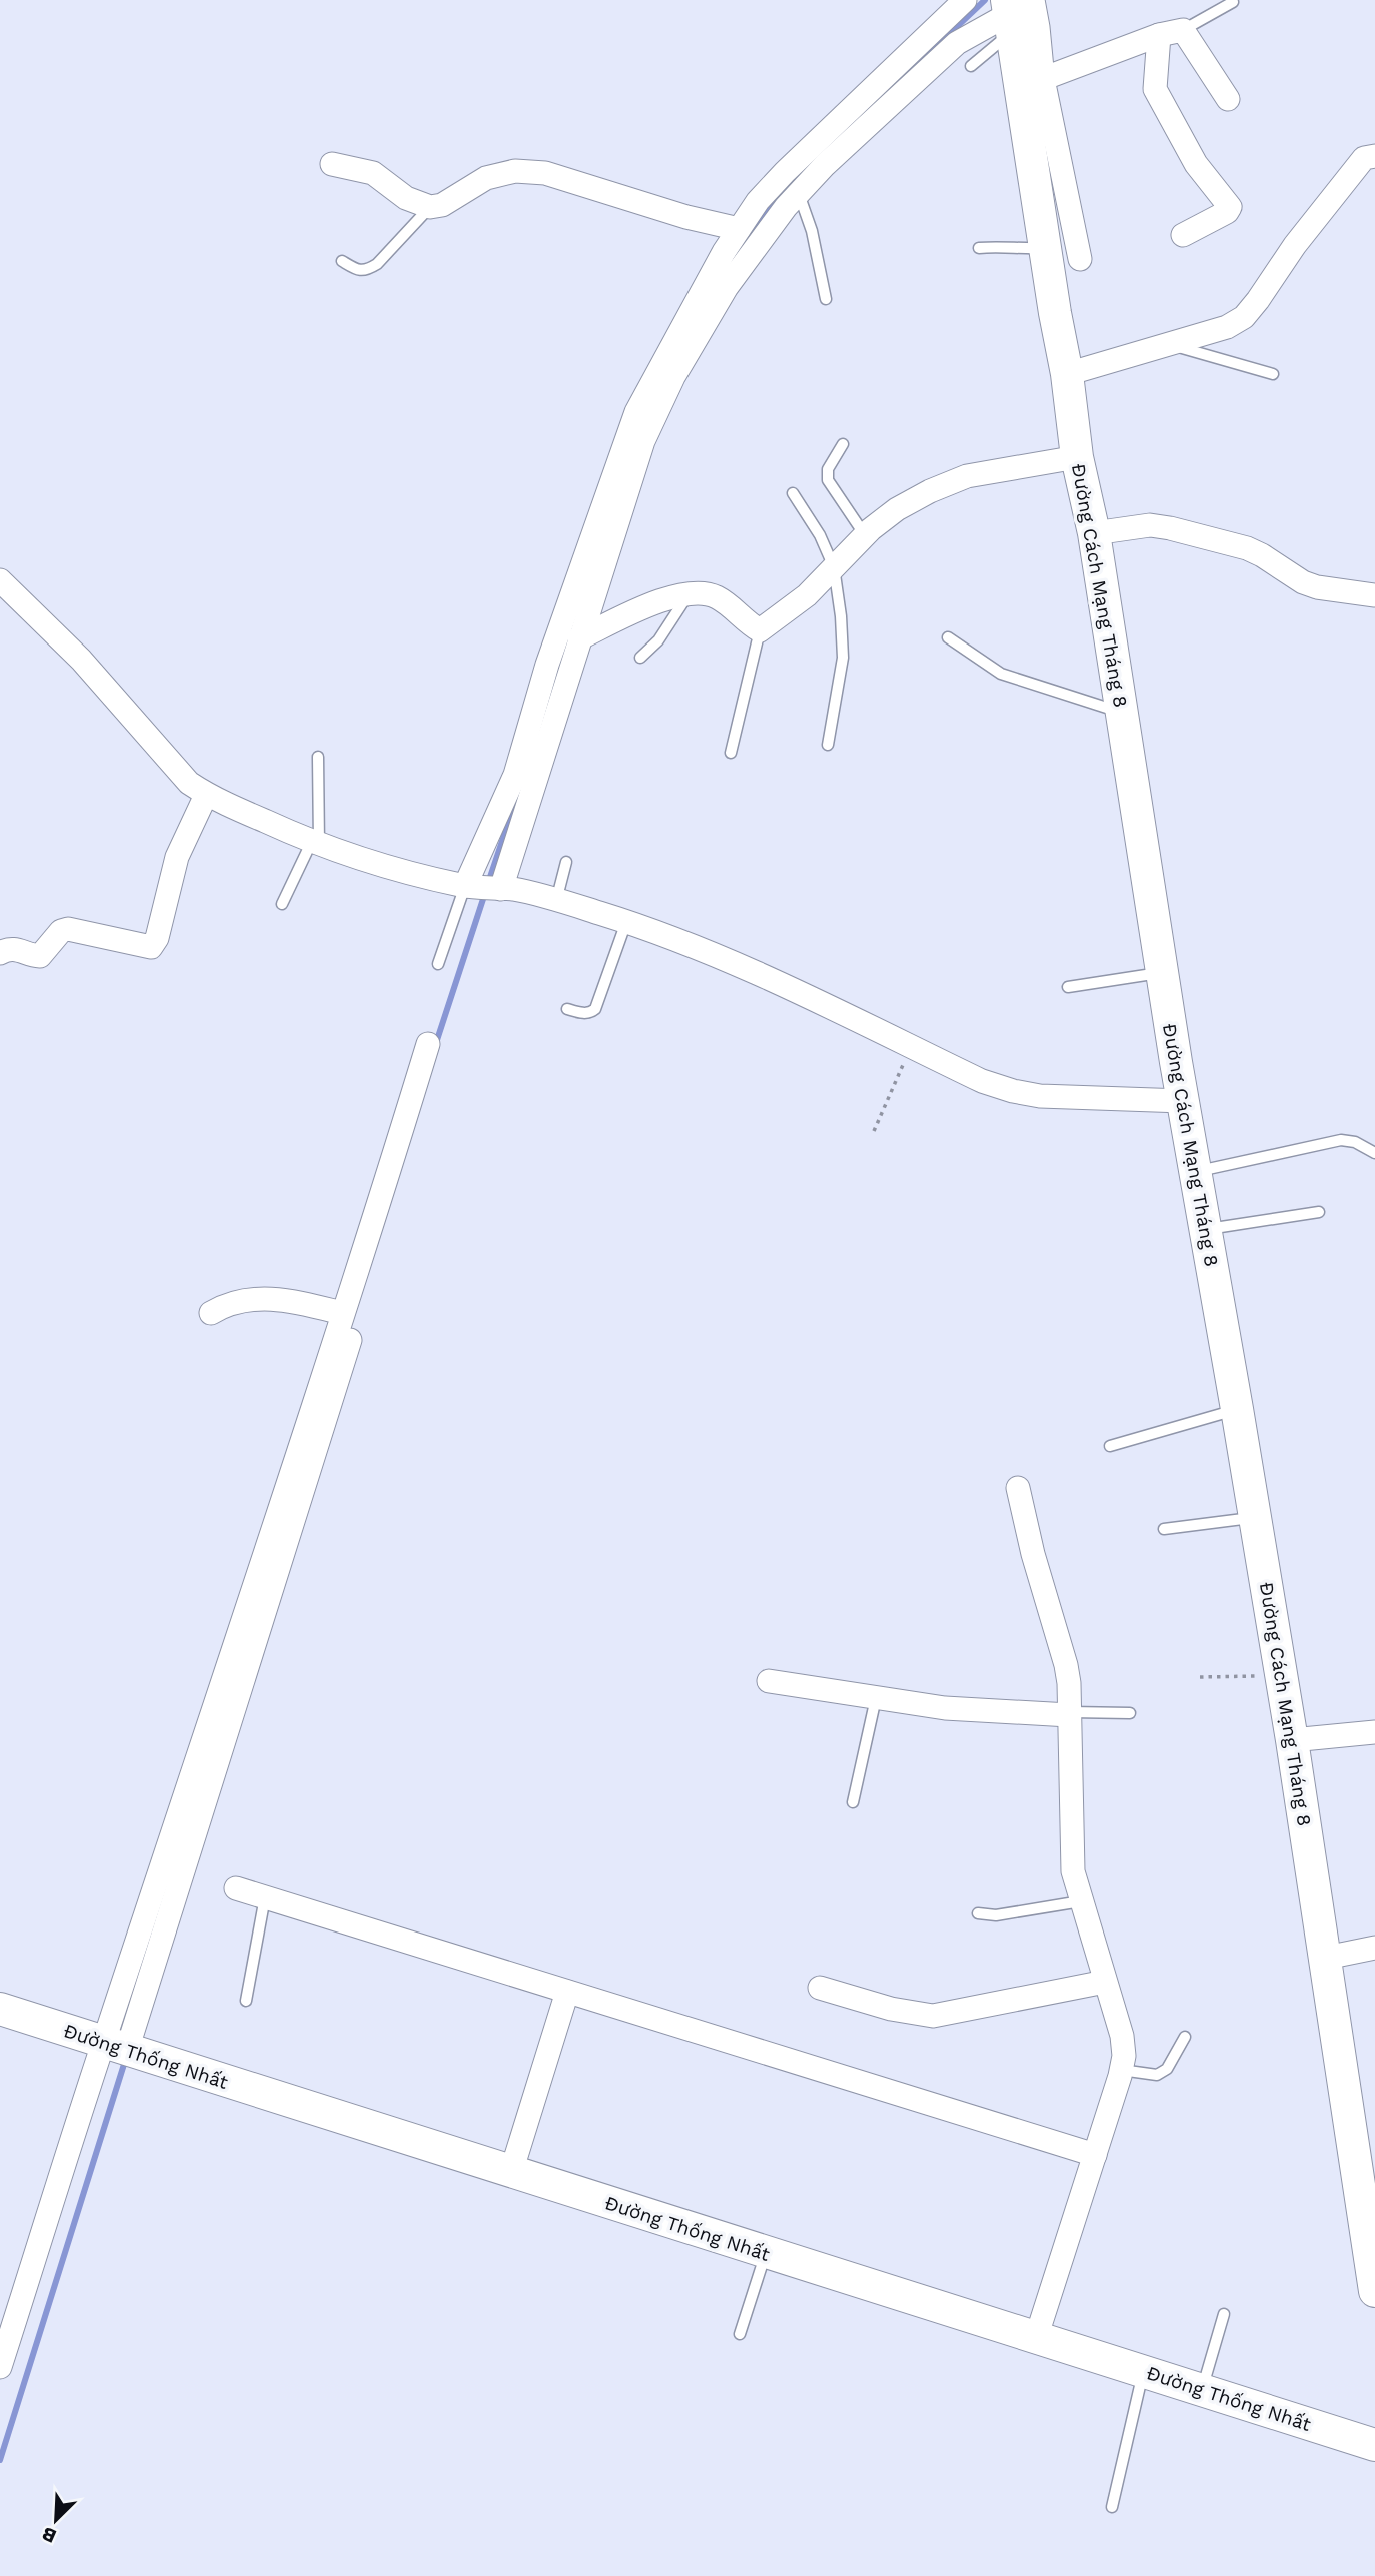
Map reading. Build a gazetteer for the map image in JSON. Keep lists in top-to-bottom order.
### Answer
{
  "streets": {
    "street": ["Đường Cách Mạng Tháng 8", "Đường Thống Nhất"]
  },
  "north": "bottom left"
}
